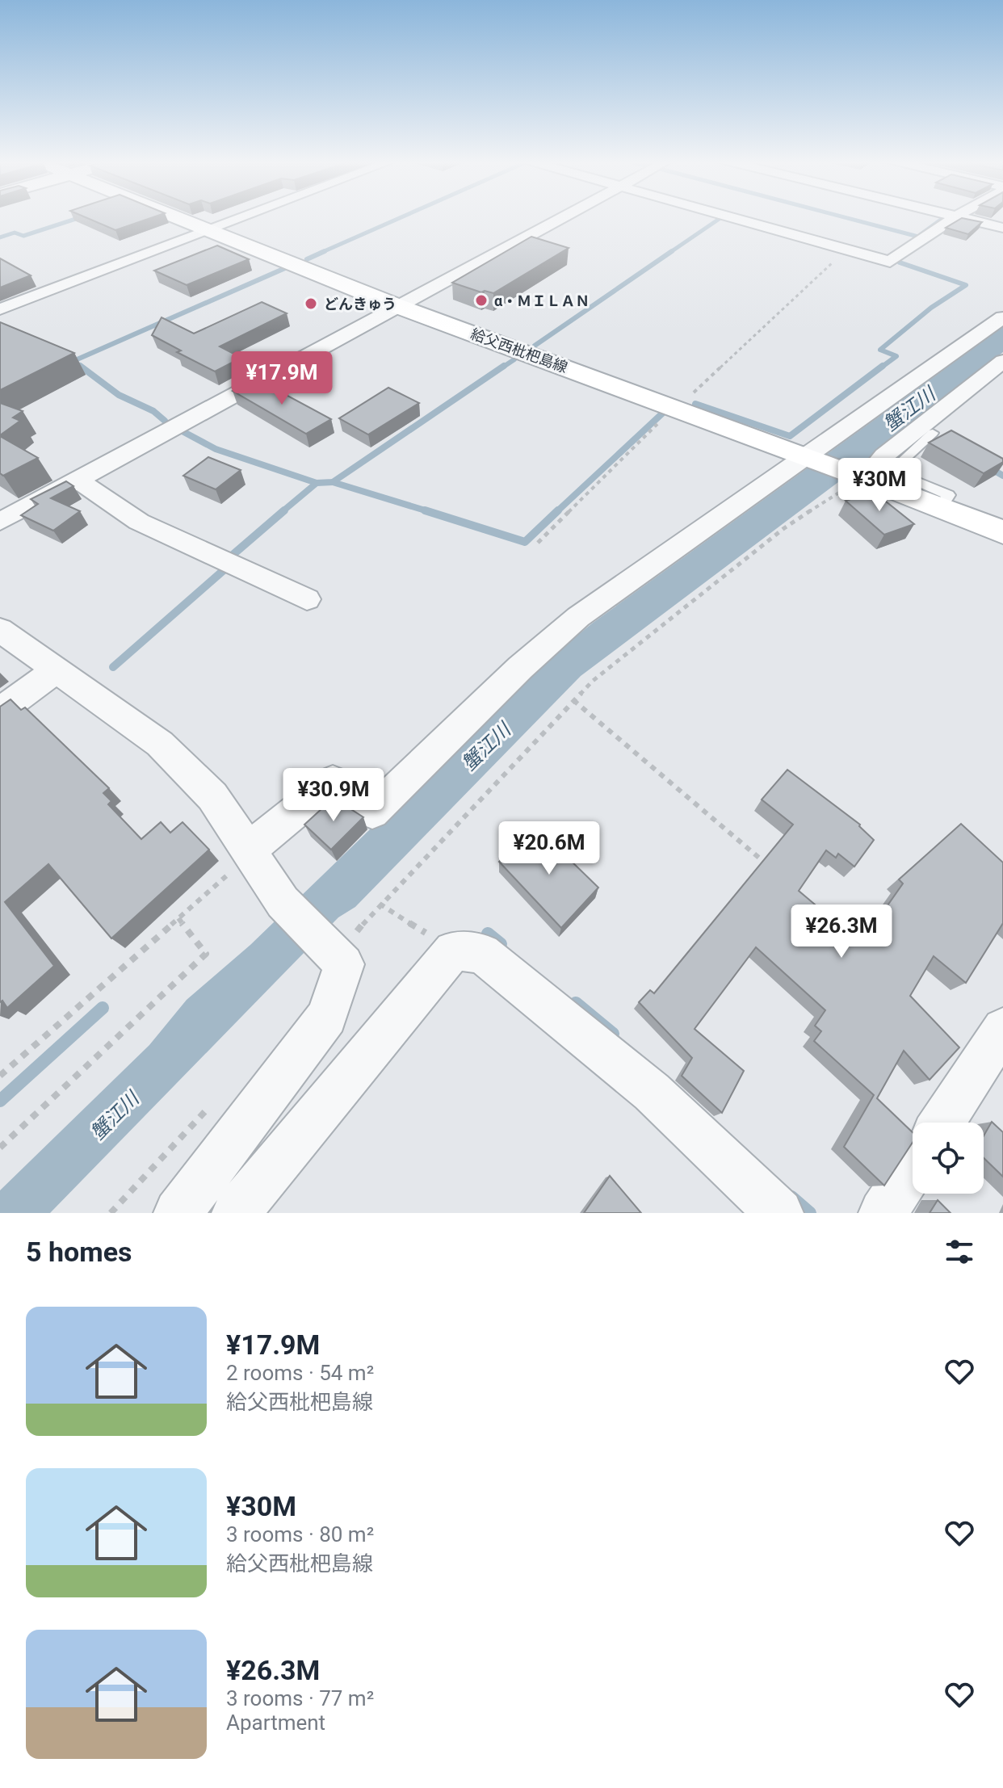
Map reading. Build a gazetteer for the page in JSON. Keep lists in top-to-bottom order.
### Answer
{
  "streets": {
    "main road": ["給父西枇杷島線"]
  },
  "water": ["蟹江川"],
  "places": ["α・ＭＩＬＡＮ", "どんきゅう"],
  "page": {
    "price": [
      "¥17.9M",
      "¥30M",
      "¥30.9M",
      "¥20.6M",
      "¥26.3M"
    ],
    "heading": "5 homes",
    "list": [
      {
        "name": "¥17.9M",
        "note": "2 rooms · 54 m² · 給父西枇杷島線"
      },
      {
        "name": "¥30M",
        "note": "3 rooms · 80 m² · 給父西枇杷島線"
      },
      {
        "name": "¥26.3M",
        "note": "3 rooms · 77 m² · Apartment"
      }
    ]
  }
}
